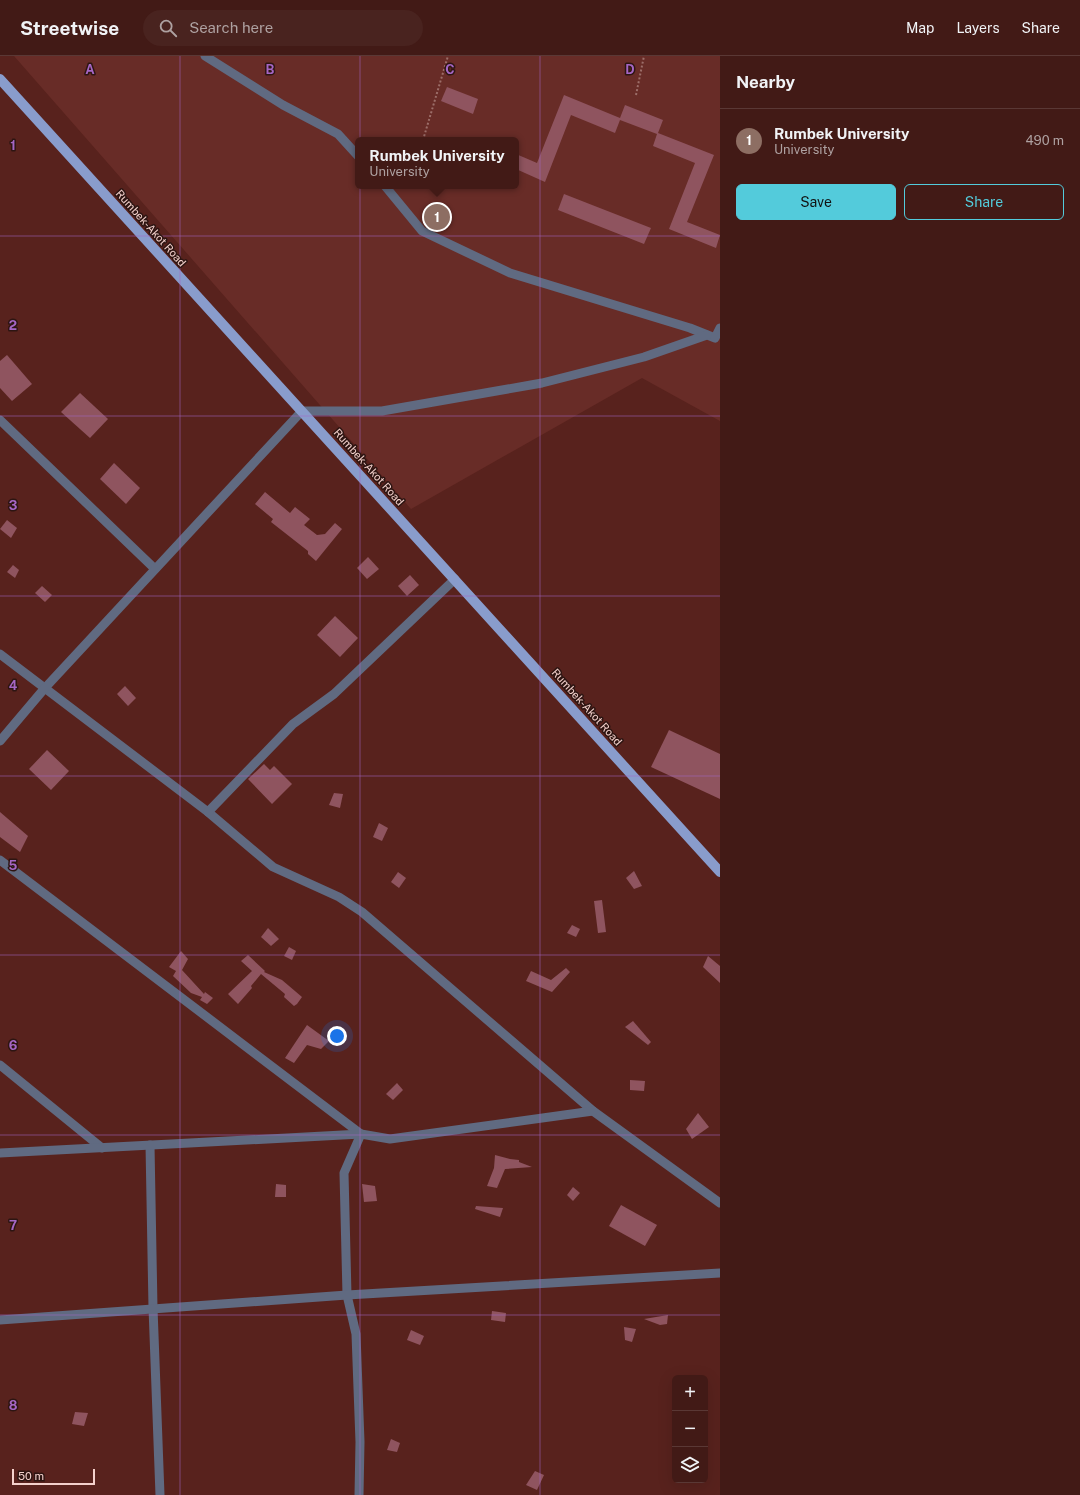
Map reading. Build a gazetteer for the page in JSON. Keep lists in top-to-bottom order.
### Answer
{
  "streets": {
    "main road": ["Rumbek-Akot Road"]
  },
  "scale_bar": "50 m",
  "page": {
    "header": "Streetwise",
    "search": "Search here",
    "nav": ["Map", "Layers", "Share"],
    "heading": "Nearby",
    "list": [
      {
        "mark": "1",
        "name": "Rumbek University",
        "note": "University",
        "value": "490 m"
      }
    ],
    "popup": ["Rumbek University", "University"],
    "buttons": ["Save", "Share"],
    "pins": "1",
    "map_buttons": ["+", "−"],
    "scale": "50 m"
  },
  "grid": {
    "columns": [
      "A",
      "B",
      "C",
      "D"
    ],
    "rows": [
      "1",
      "2",
      "3",
      "4",
      "5",
      "6",
      "7",
      "8"
    ]
  }
}
